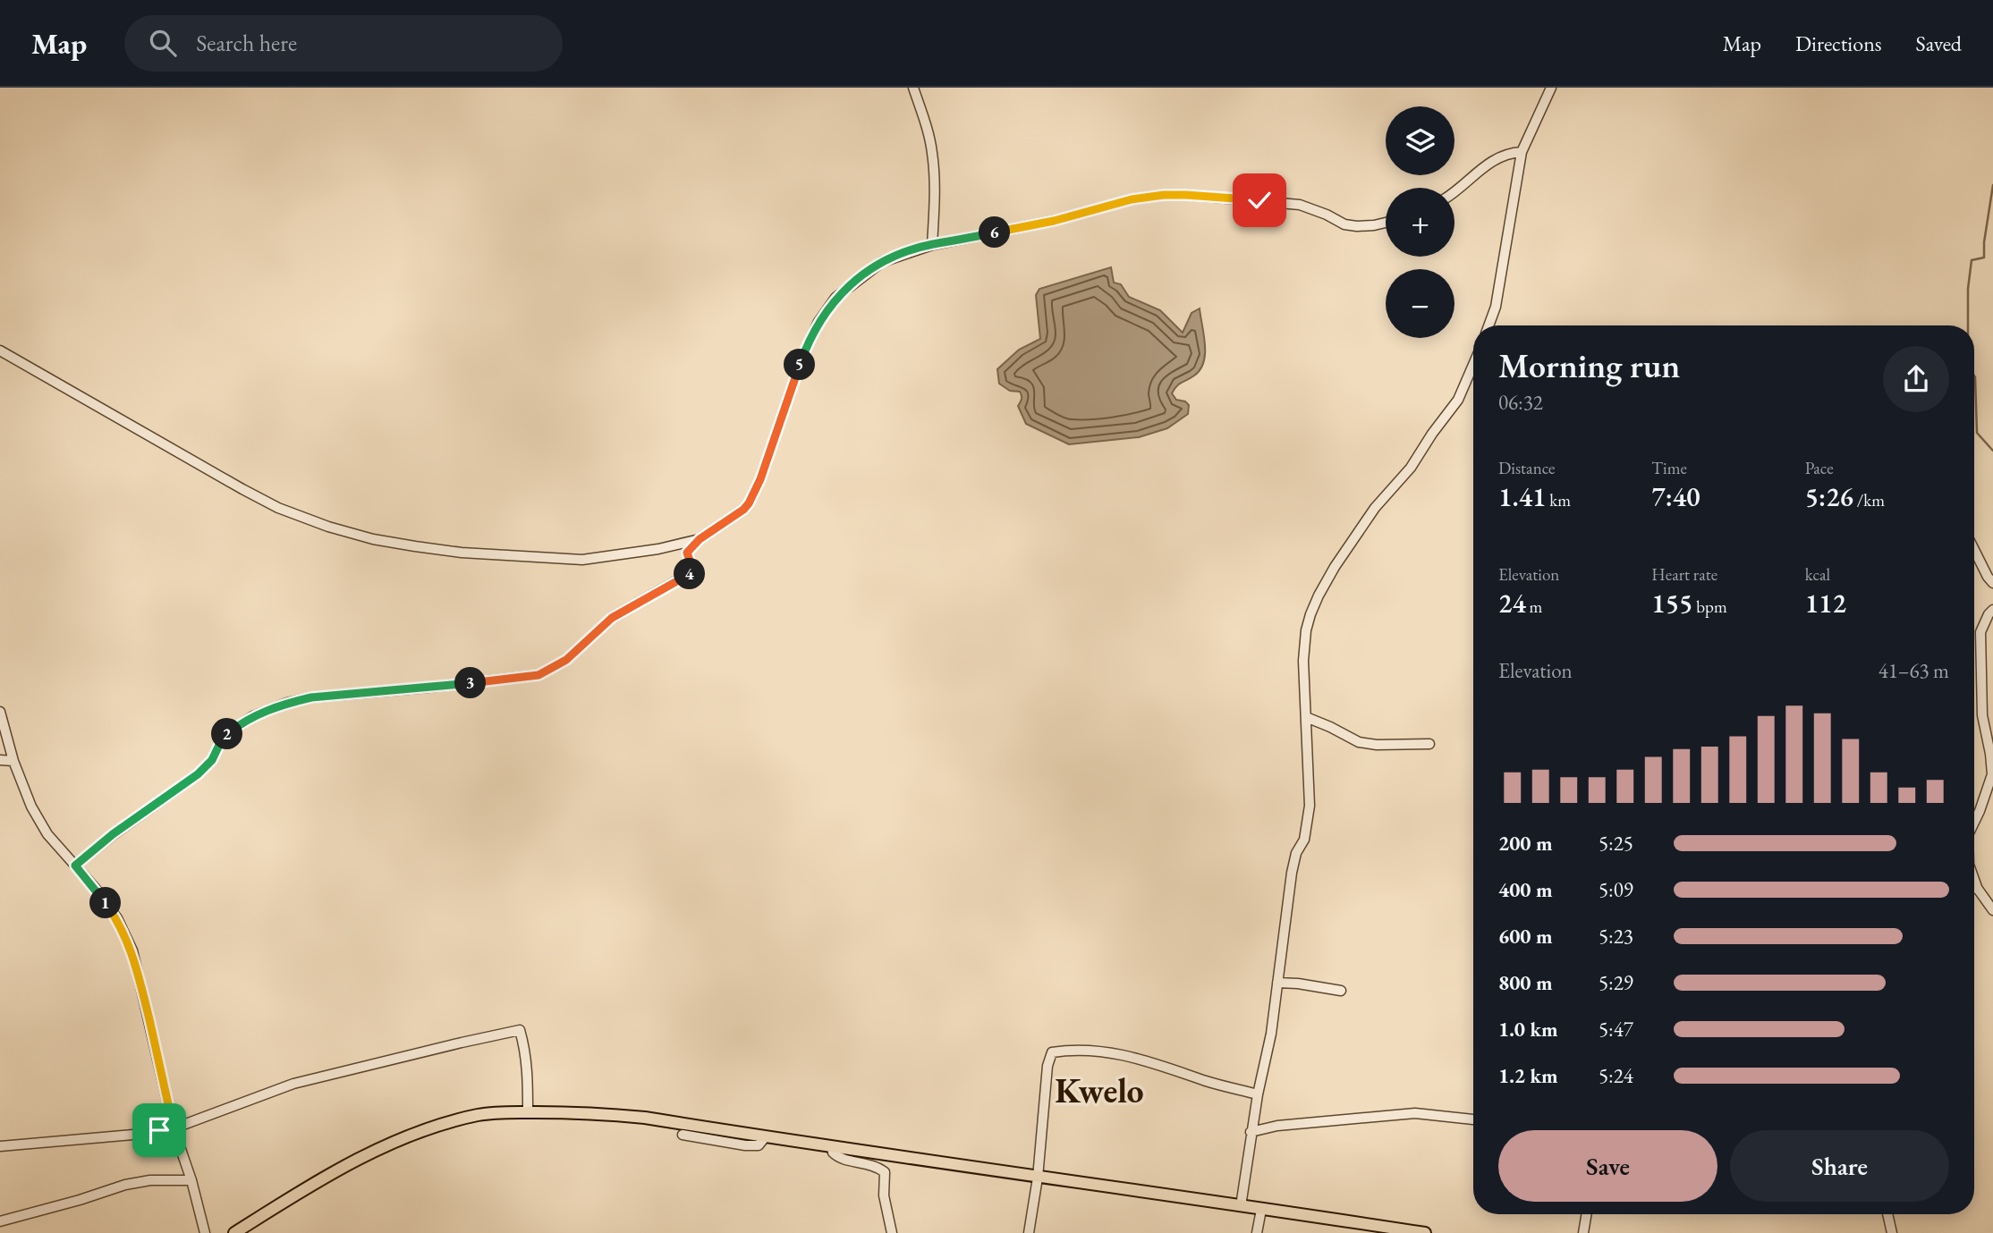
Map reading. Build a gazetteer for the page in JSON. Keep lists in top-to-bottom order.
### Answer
{
  "districts": ["Kwelo"],
  "page": {
    "header": "Map",
    "search": "Search here",
    "nav": ["Map", "Directions", "Saved"],
    "map_buttons": ["+", "−"],
    "pins": [
      "6",
      "5",
      "4",
      "3",
      "2",
      "1"
    ],
    "heading": ["Morning run", "06:32"],
    "stats": [
      ["Distance", "1.41 km"],
      ["Time", "7:40"],
      ["Pace", "5:26 /km"],
      ["Elevation", "24 m"],
      ["Heart rate", "155 bpm"],
      ["kcal", "112"]
    ],
    "chart": ["Elevation", "41–63 m"],
    "list": [
      {
        "name": "200 m",
        "note": "5:25"
      },
      {
        "name": "400 m",
        "note": "5:09"
      },
      {
        "name": "600 m",
        "note": "5:23"
      },
      {
        "name": "800 m",
        "note": "5:29"
      },
      {
        "name": "1.0 km",
        "note": "5:47"
      },
      {
        "name": "1.2 km",
        "note": "5:24"
      }
    ],
    "buttons": ["Save", "Share"]
  }
}
